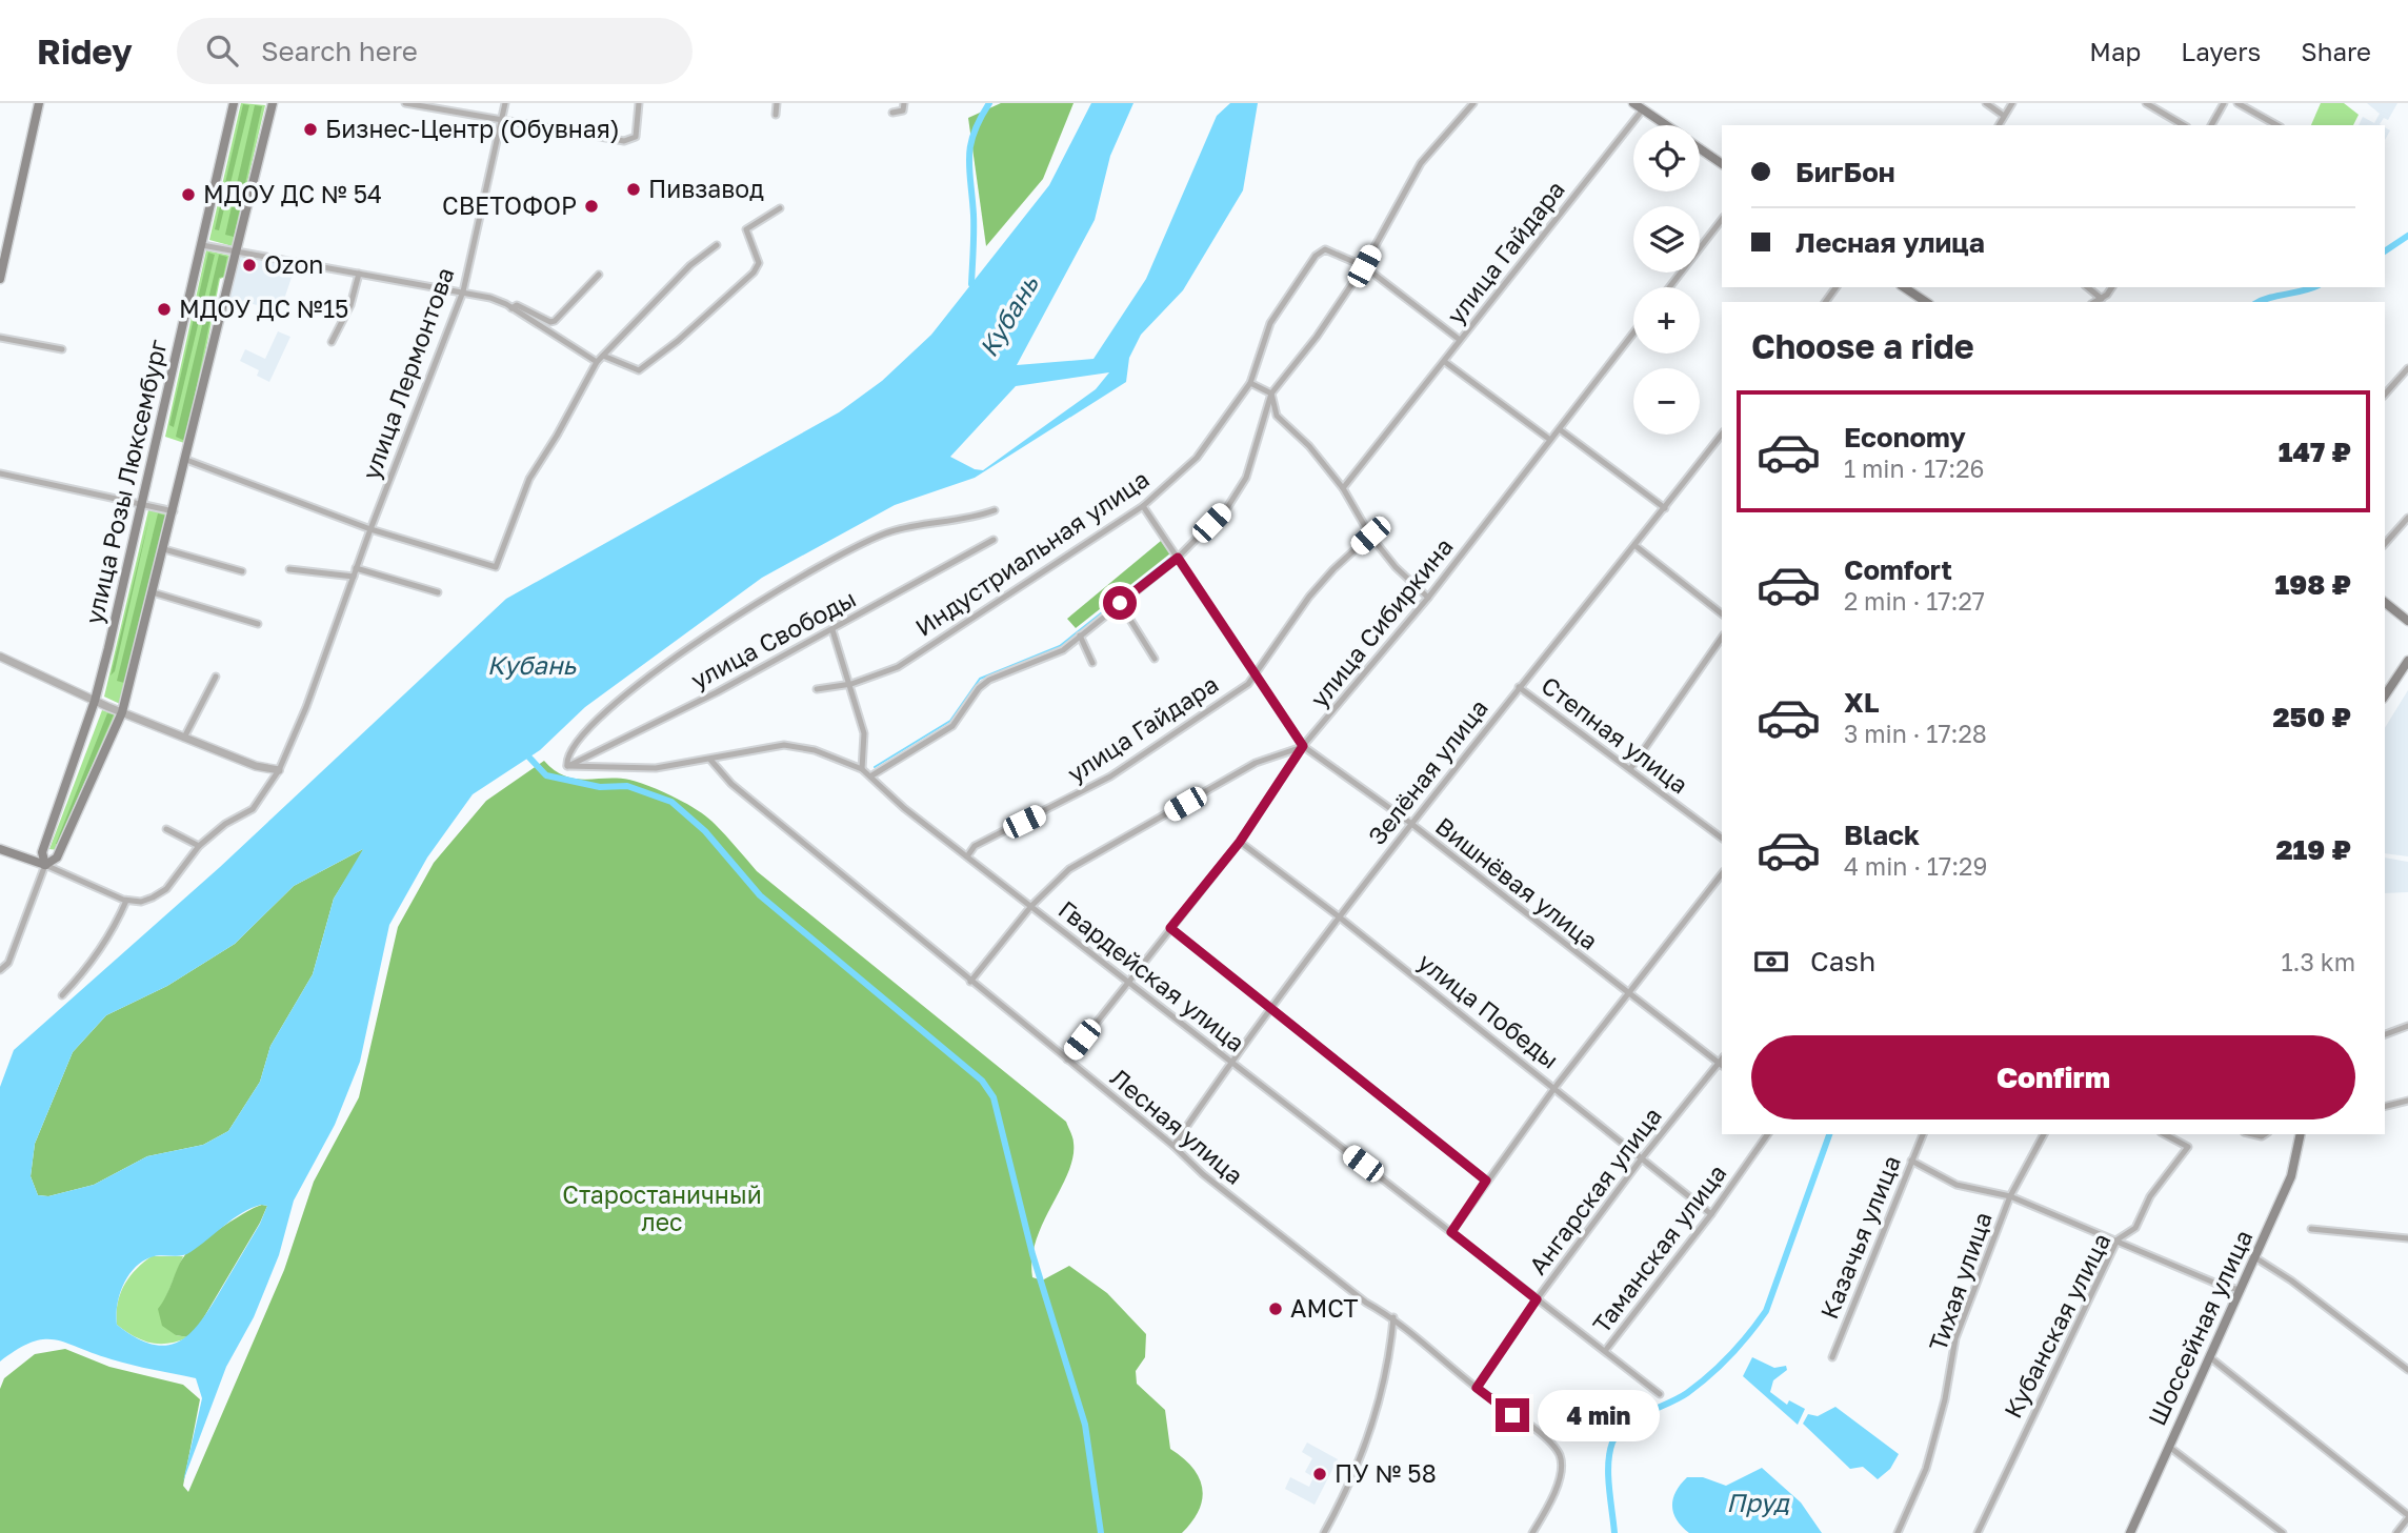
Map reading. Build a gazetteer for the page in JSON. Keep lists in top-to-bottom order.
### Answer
{
  "streets": {
    "main road": ["улица Розы Люксембург", "Шоссейная улица"],
    "street": [
      "улица Гайдара",
      "улица Лермонтова",
      "Индустриальная улица",
      "улица Сибиркина",
      "улица Свободы",
      "Степная улица",
      "Зелёная улица",
      "Вишнёвая улица",
      "Гвардейская улица",
      "улица Победы",
      "Лесная улица",
      "Ангарская улица",
      "Казачья улица",
      "Таманская улица",
      "Тихая улица",
      "Кубанская улица"
    ]
  },
  "crossings": [
    ["улица Гайдара", "Индустриальная улица"],
    ["улица Гайдара", "Вишнёвая улица"],
    ["улица Гайдара", "Гвардейская улица"],
    ["Индустриальная улица", "Вишнёвая улица"],
    ["улица Сибиркина", "Вишнёвая улица"],
    ["улица Сибиркина", "Гвардейская улица"],
    ["улица Сибиркина", "улица Победы"],
    ["улица Сибиркина", "Лесная улица"],
    ["улица Свободы", "Гвардейская улица"],
    ["Степная улица", "Зелёная улица"],
    ["Зелёная улица", "Вишнёвая улица"],
    ["Зелёная улица", "Гвардейская улица"],
    ["Зелёная улица", "улица Победы"],
    ["Зелёная улица", "Лесная улица"],
    ["Вишнёвая улица", "Ангарская улица"],
    ["Гвардейская улица", "Лесная улица"],
    ["Гвардейская улица", "Ангарская улица"],
    ["Гвардейская улица", "Таманская улица"],
    ["улица Победы", "Ангарская улица"],
    ["улица Победы", "Таманская улица"],
    ["Лесная улица", "Ангарская улица"]
  ],
  "water": ["Кубань", "Пруд"],
  "parks": ["Старостаничный лес"],
  "places": [
    "Бизнес-Центр (Обувная)",
    "Пивзавод",
    "МДОУ ДС № 54",
    "СВЕТОФОР",
    "Ozon",
    "МДОУ ДС №15",
    "АМСТ",
    "ПУ № 58"
  ],
  "page": {
    "header": "Ridey",
    "search": "Search here",
    "nav": ["Map", "Layers", "Share"],
    "map_buttons": ["+", "−"],
    "banner": ["БигБон", "Лесная улица"],
    "heading": "Choose a ride",
    "list": [
      {
        "name": "Economy",
        "note": "1 min · 17:26",
        "value": "147 ₽"
      },
      {
        "name": "Comfort",
        "note": "2 min · 17:27",
        "value": "198 ₽"
      },
      {
        "name": "XL",
        "note": "3 min · 17:28",
        "value": "250 ₽"
      },
      {
        "name": "Black",
        "note": "4 min · 17:29",
        "value": "219 ₽"
      }
    ],
    "pay": ["Cash", "1.3 km"],
    "buttons": "Confirm",
    "bubble": "4 min"
  }
}
